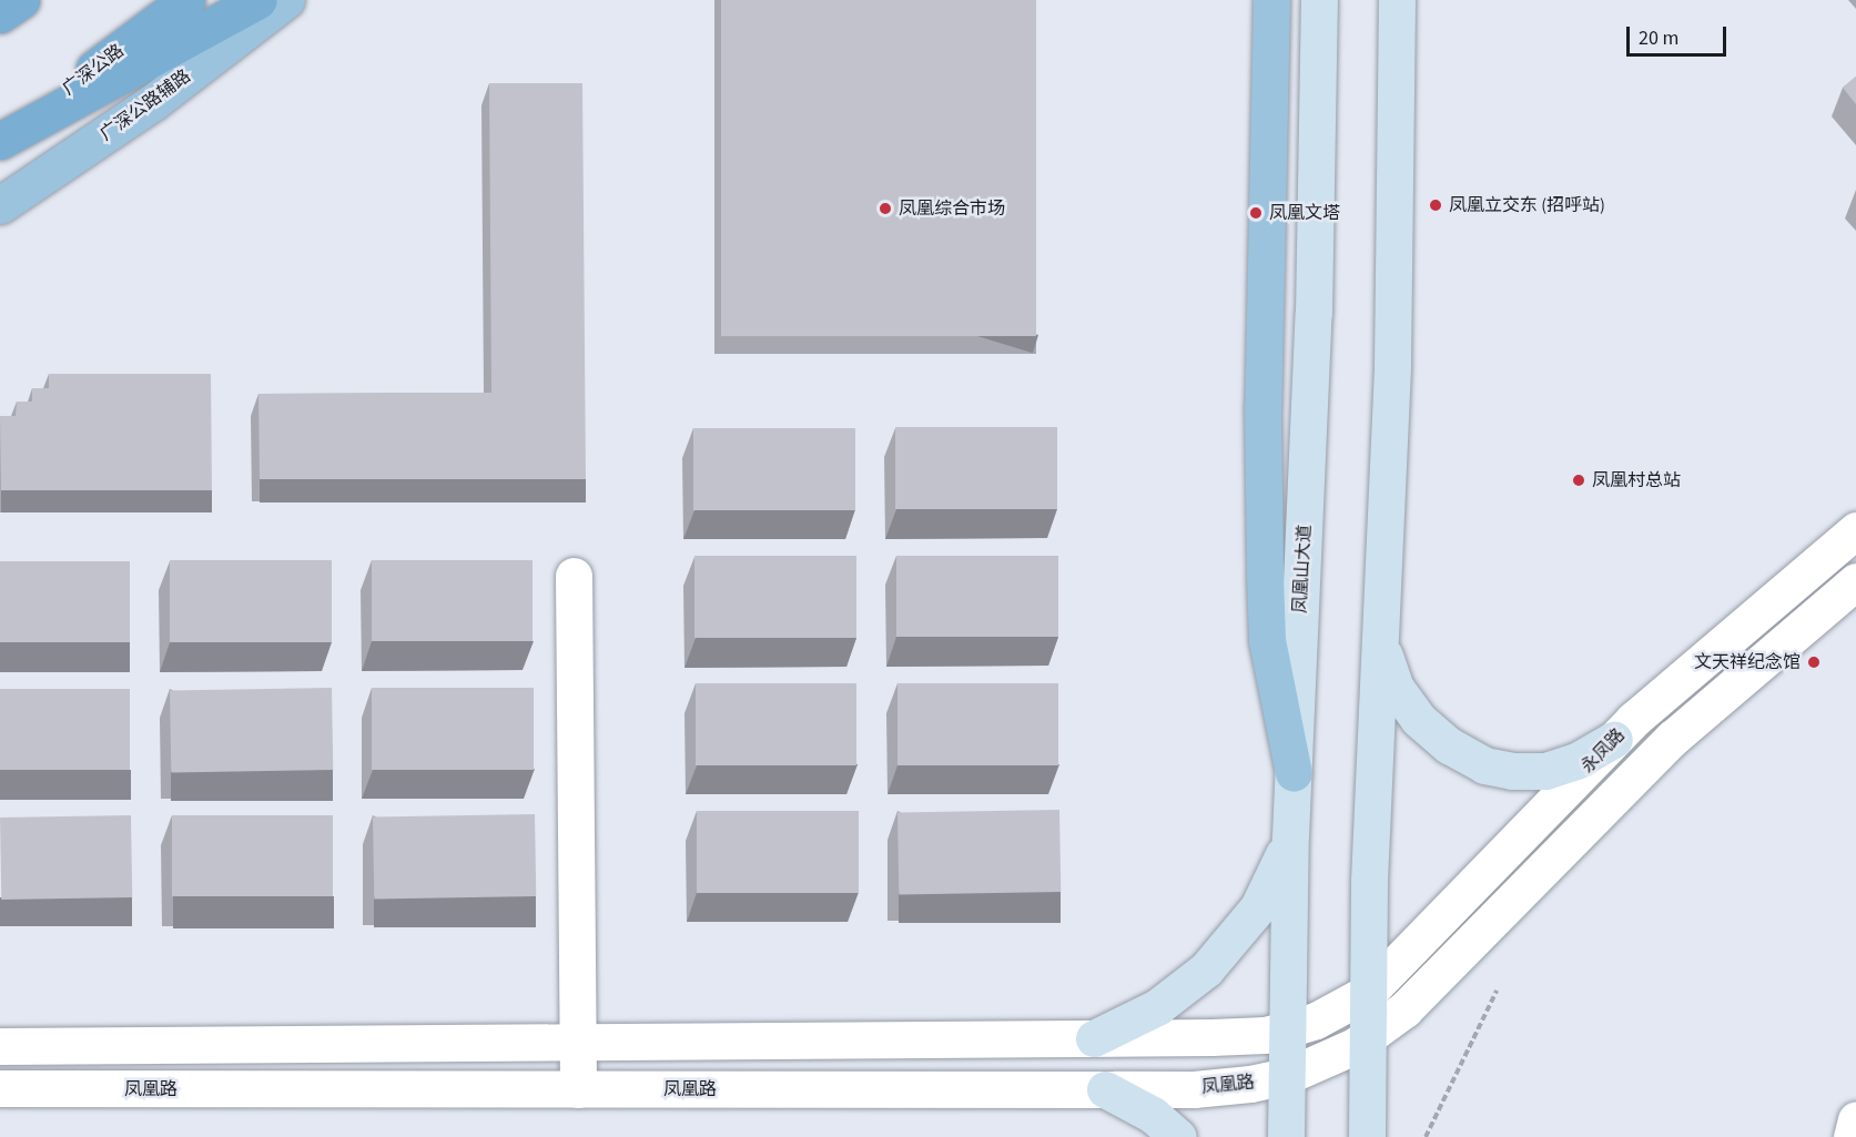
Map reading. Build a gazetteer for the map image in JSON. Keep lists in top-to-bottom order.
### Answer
{
  "streets": {
    "highway": ["广深公路"],
    "main road": ["广深公路辅路", "凤凰山大道"],
    "street": ["永凤路", "凤凰路"]
  },
  "crossings": [
    ["凤凰山大道", "凤凰路"]
  ],
  "places": [
    "凤凰立交东 (招呼站)",
    "凤凰综合市场",
    "凤凰文塔",
    "凤凰村总站",
    "文天祥纪念馆"
  ],
  "scale_bar": "20 m"
}
